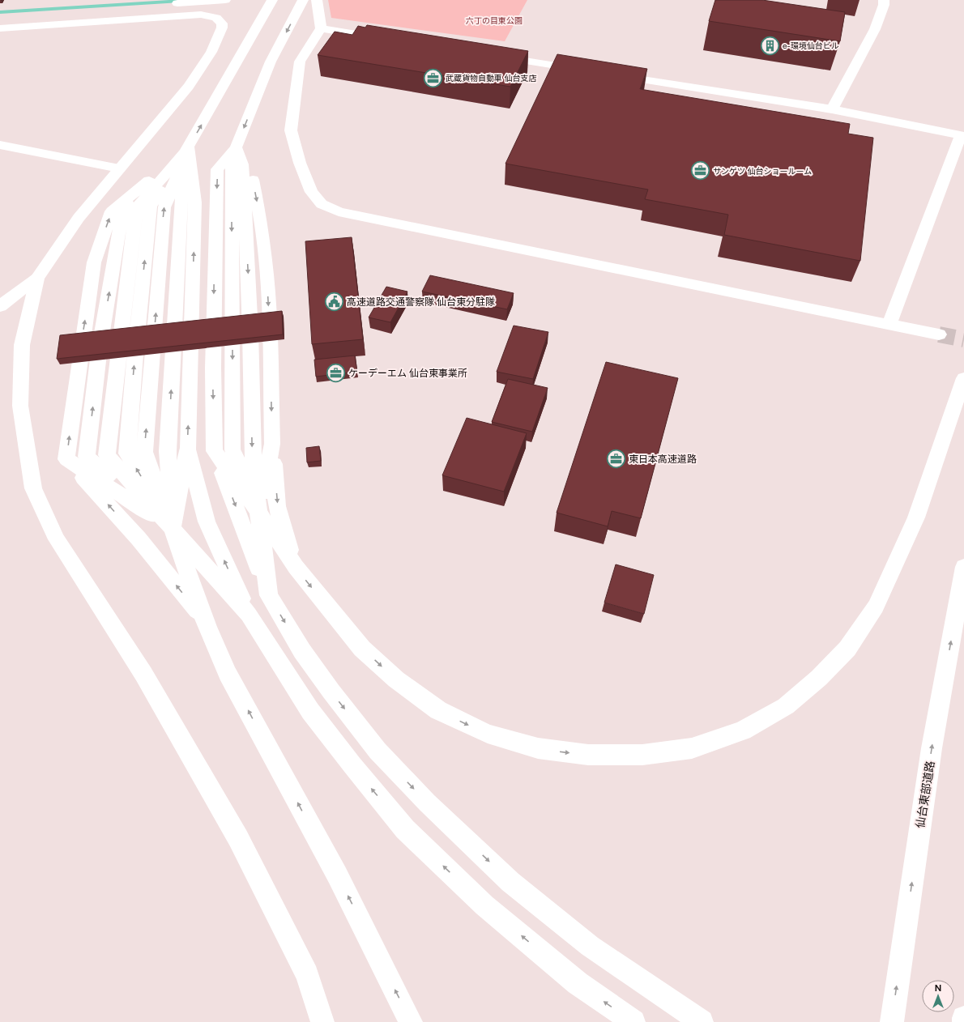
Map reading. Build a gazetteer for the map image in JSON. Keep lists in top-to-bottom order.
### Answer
{
  "streets": {
    "main road": ["仙台東部道路"]
  },
  "one_way": ["仙台東部道路"],
  "parks": ["六丁の目東公園"],
  "places": {
    "building": ["e-環境仙台ビル"],
    "office": [
      "武蔵貨物自動車 仙台支店",
      "サンゲツ 仙台ショールーム",
      "ケーデーエム 仙台東事業所",
      "東日本高速道路"
    ],
    "public building": ["高速道路交通警察隊 仙台東分駐隊"]
  },
  "north": "top"
}
